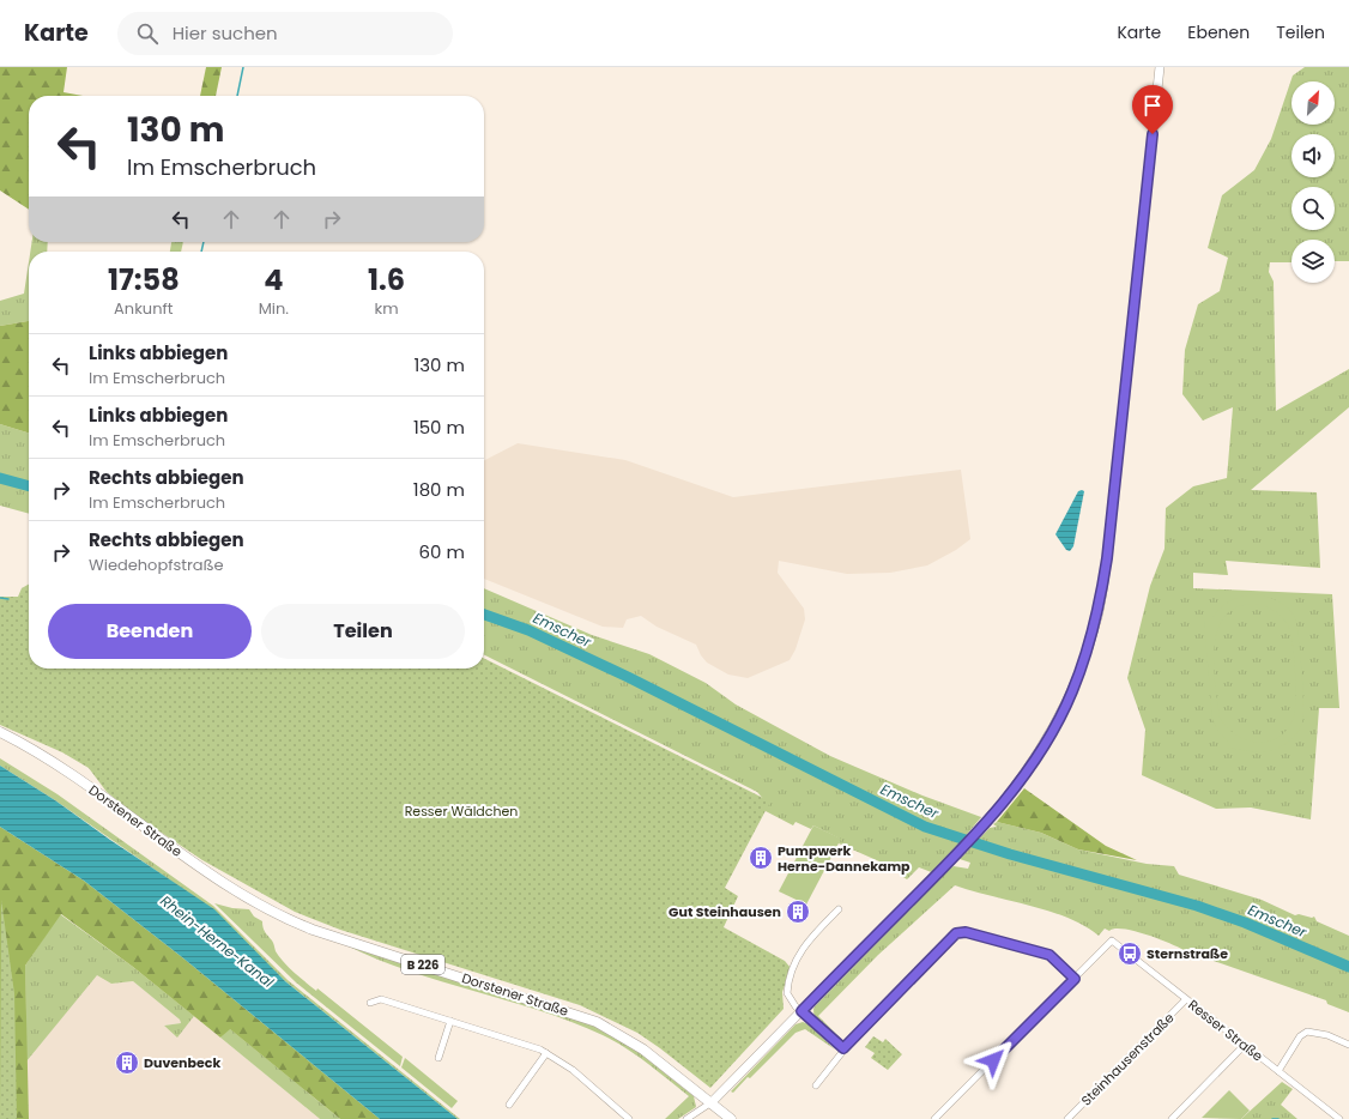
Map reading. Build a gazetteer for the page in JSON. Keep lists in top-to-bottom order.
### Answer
{
  "streets": {
    "main road": ["Dorstener Straße", "B 226"],
    "street": ["Resser Straße", "Steinhausenstraße"]
  },
  "crossings": [
    ["Resser Straße", "Steinhausenstraße"]
  ],
  "water": ["Emscher", "Rhein-Herne-Kanal"],
  "parks": ["Resser Wäldchen"],
  "places": {
    "building": ["Pumpwerk Herne-Dannekamp", "Gut Steinhausen", "Duvenbeck"],
    "bus stop": ["Sternstraße"]
  },
  "north": "top right",
  "page": {
    "header": "Karte",
    "search": "Hier suchen",
    "nav": ["Karte", "Ebenen", "Teilen"],
    "turn": ["130 m", "Im Emscherbruch"],
    "eta": [
      "17:58",
      "Ankunft",
      "4",
      "Min.",
      "1.6",
      "km"
    ],
    "list": [
      {
        "name": "Links abbiegen",
        "note": "Im Emscherbruch",
        "value": "130 m"
      },
      {
        "name": "Links abbiegen",
        "note": "Im Emscherbruch",
        "value": "150 m"
      },
      {
        "name": "Rechts abbiegen",
        "note": "Im Emscherbruch",
        "value": "180 m"
      },
      {
        "name": "Rechts abbiegen",
        "note": "Wiedehopfstraße",
        "value": "60 m"
      }
    ],
    "buttons": ["Beenden", "Teilen"]
  }
}
